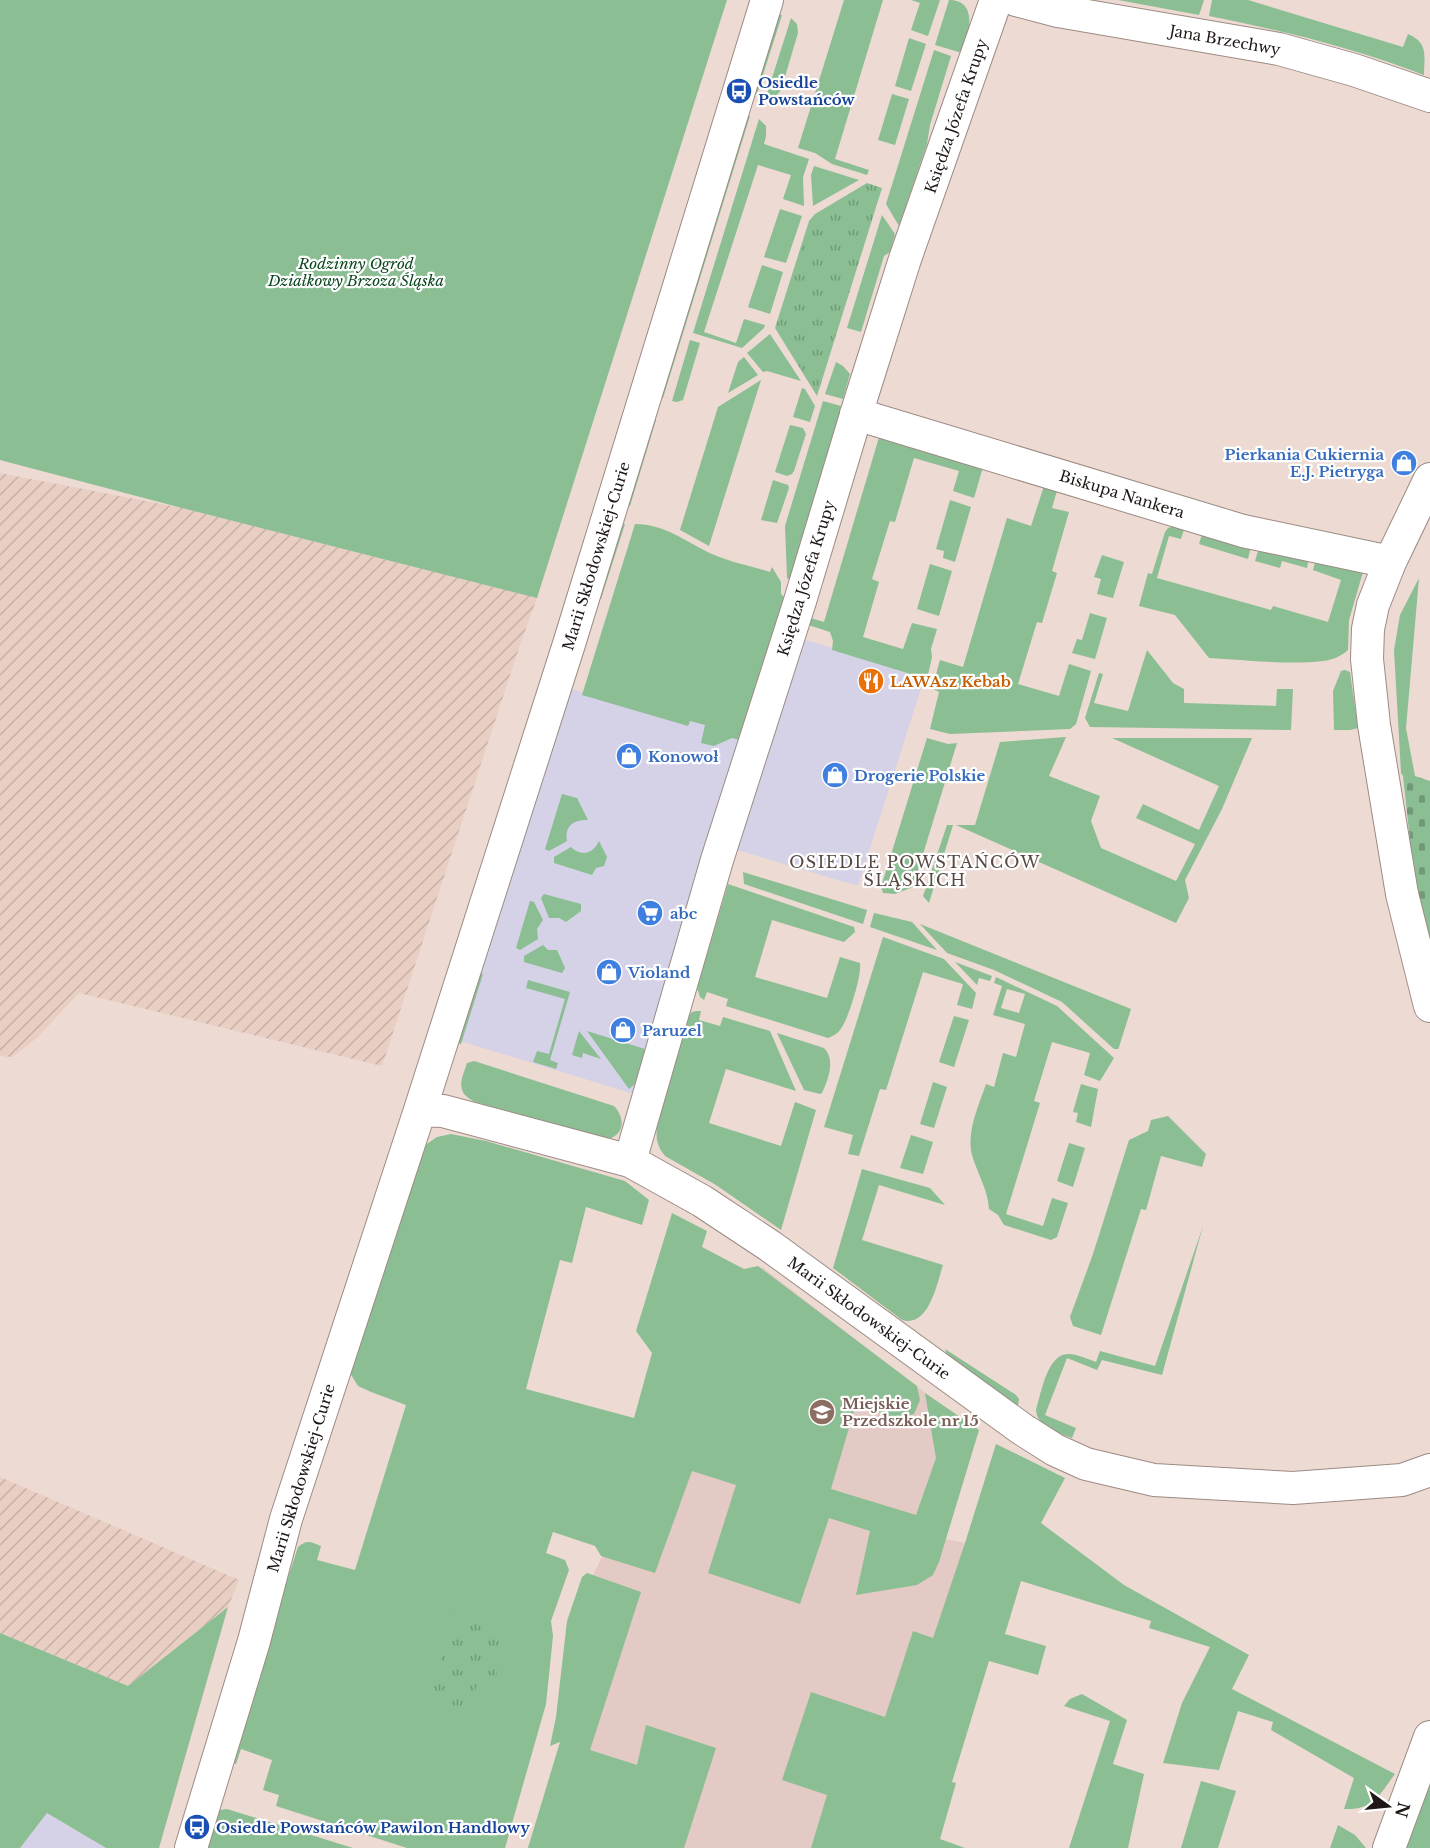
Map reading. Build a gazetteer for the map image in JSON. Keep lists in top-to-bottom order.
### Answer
{
  "streets": {
    "street": [
      "Jana Brzechwy",
      "Księdza Józefa Krupy",
      "Biskupa Nankera",
      "Marii Skłodowskiej-Curie"
    ]
  },
  "crossings": [
    ["Księdza Józefa Krupy", "Biskupa Nankera"],
    ["Księdza Józefa Krupy", "Marii Skłodowskiej-Curie"]
  ],
  "districts": ["OSIEDLE POWSTAŃCÓW ŚLĄSKICH"],
  "parks": ["Rodzinny Ogród Działkowy Brzoza Śląska"],
  "places": {
    "bus stop": ["Osiedle Powstańców", "Osiedle Powstańców Pawilon Handlowy"],
    "shop": [
      "Pierkania Cukiernia E.J. Pietryga",
      "Konowoł",
      "Drogerie Polskie",
      "Violand",
      "Paruzel"
    ],
    "restaurant": ["LAWAsz Kebab"],
    "supermarket": ["abc"],
    "school or university": ["Miejskie Przedszkole nr 15"]
  },
  "north": "right"
}
